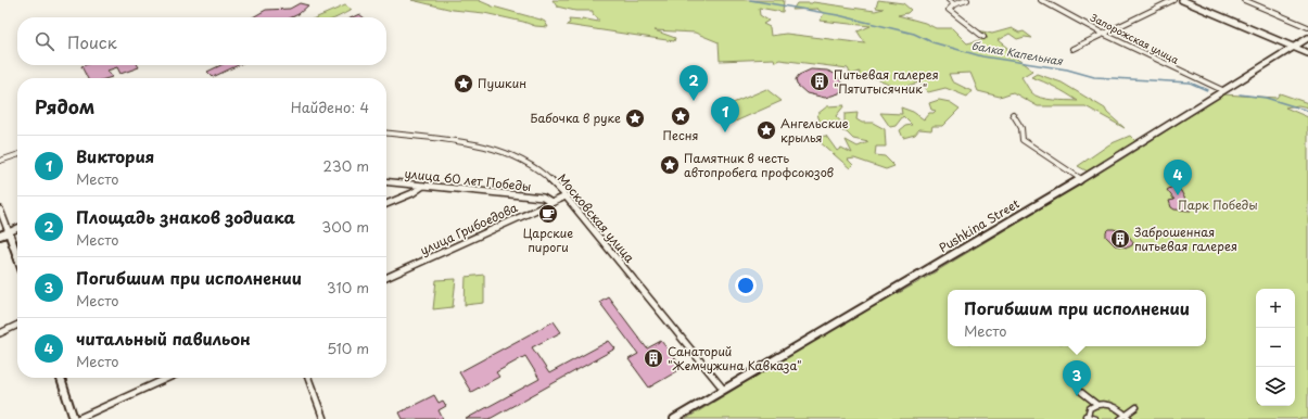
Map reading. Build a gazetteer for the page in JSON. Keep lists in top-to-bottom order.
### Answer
{
  "streets": {
    "street": [
      "Запорожская улица",
      "улица 60 лет Победы",
      "Московская улица",
      "Pushkina Street",
      "улица Грибоедова"
    ]
  },
  "crossings": [
    ["Запорожская улица", "Pushkina Street"],
    ["улица 60 лет Победы", "улица Грибоедова"],
    ["Московская улица", "Pushkina Street"],
    ["Московская улица", "улица Грибоедова"]
  ],
  "water": ["балка Капельная"],
  "parks": ["Парк Победы"],
  "places": {
    "building": ["Питьевая галерея \"Пятитысячник\"", "Заброшенная питьевая галерея", "Санаторий \"Жемчужина Кавказа\""],
    "place": [
      "Пушкин",
      "Песня",
      "Бабочка в руке",
      "Ангельские крылья",
      "Памятник в честь автопробега профсоюзов"
    ],
    "cafe": ["Царские пироги"]
  },
  "page": {
    "search": "Поиск",
    "pins": [
      "2",
      "1",
      "4",
      "3"
    ],
    "heading": ["Рядом", "Найдено: 4"],
    "list": [
      {
        "mark": "1",
        "name": "Виктория",
        "note": "Место",
        "value": "230 m"
      },
      {
        "mark": "2",
        "name": "Площадь знаков зодиака",
        "note": "Место",
        "value": "300 m"
      },
      {
        "mark": "3",
        "name": "Погибшим при исполнении",
        "note": "Место",
        "value": "310 m"
      },
      {
        "mark": "4",
        "name": "читальный павильон",
        "note": "Место",
        "value": "510 m"
      }
    ],
    "map_buttons": ["+", "−"],
    "popup": ["Погибшим при исполнении", "Место"]
  }
}
